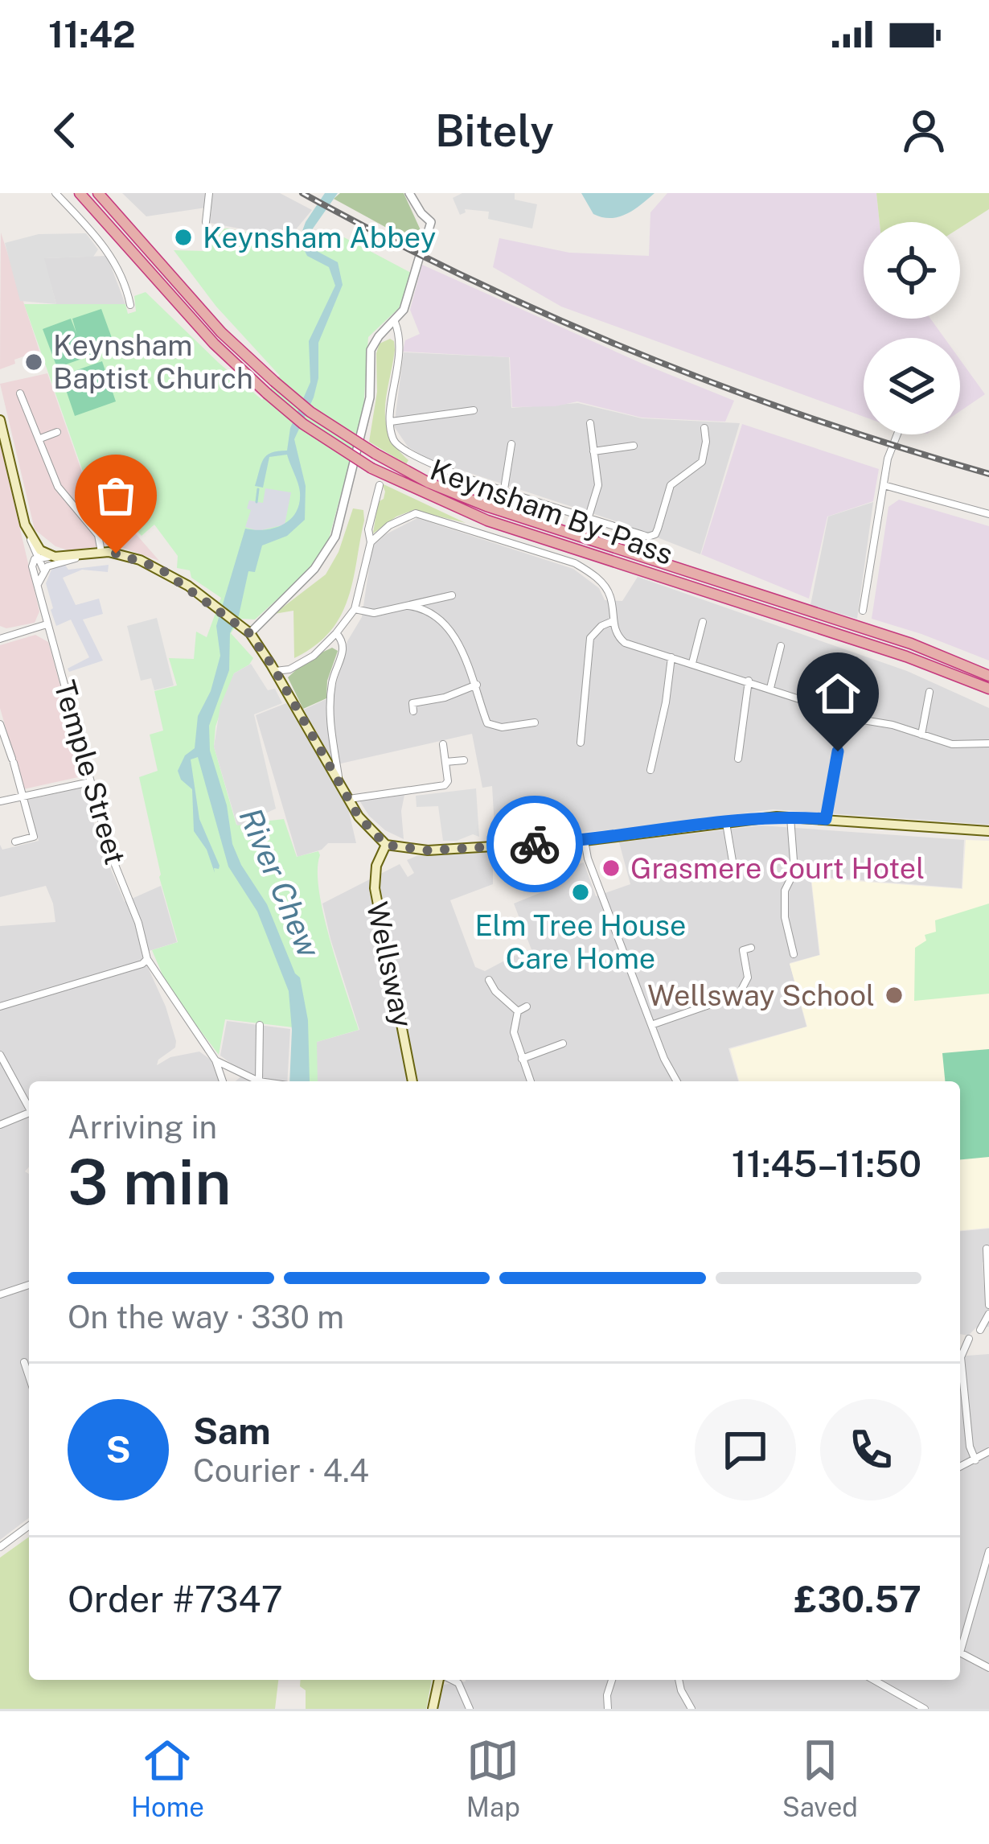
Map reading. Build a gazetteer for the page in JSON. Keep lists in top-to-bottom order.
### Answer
{
  "streets": {
    "highway": ["Keynsham By-Pass"],
    "main road": ["Wellsway"],
    "street": ["Temple Street"]
  },
  "water": ["River Chew"],
  "places": [
    "Keynsham Abbey",
    "Keynsham Baptist Church",
    "Grasmere Court Hotel",
    "Elm Tree House Care Home",
    "Wellsway School"
  ],
  "page": {
    "status": "11:42",
    "header": "Bitely",
    "heading": ["3 min", "Arriving in", "11:45–11:50"],
    "panel": [
      "Sam",
      "Courier · 4.4",
      "Order #7347",
      "£30.57"
    ],
    "bar": "On the way · 330 m",
    "round": "S",
    "tabs": ["Home", "Map", "Saved"]
  }
}
